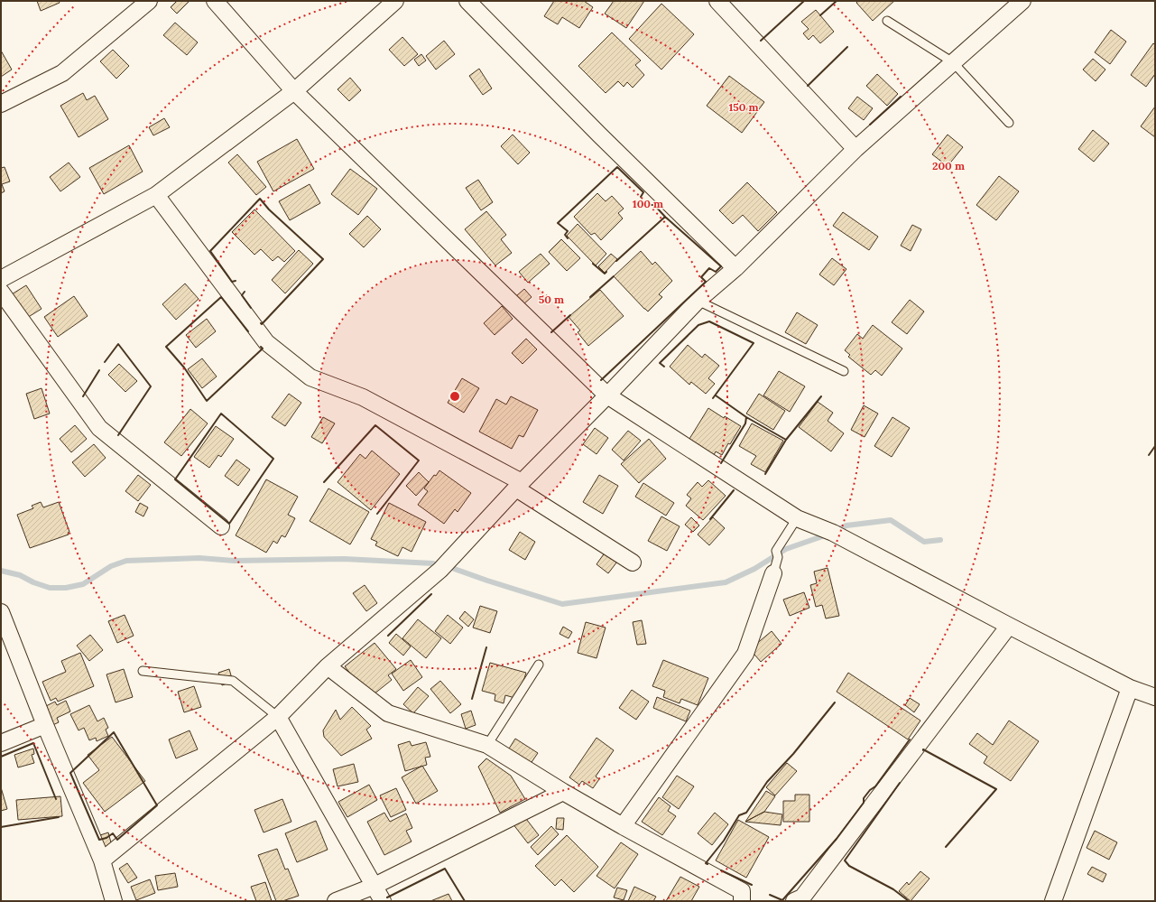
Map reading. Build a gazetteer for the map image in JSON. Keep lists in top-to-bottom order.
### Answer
{
  "rings": [
    "150 m",
    "200 m",
    "100 m",
    "50 m"
  ]
}
